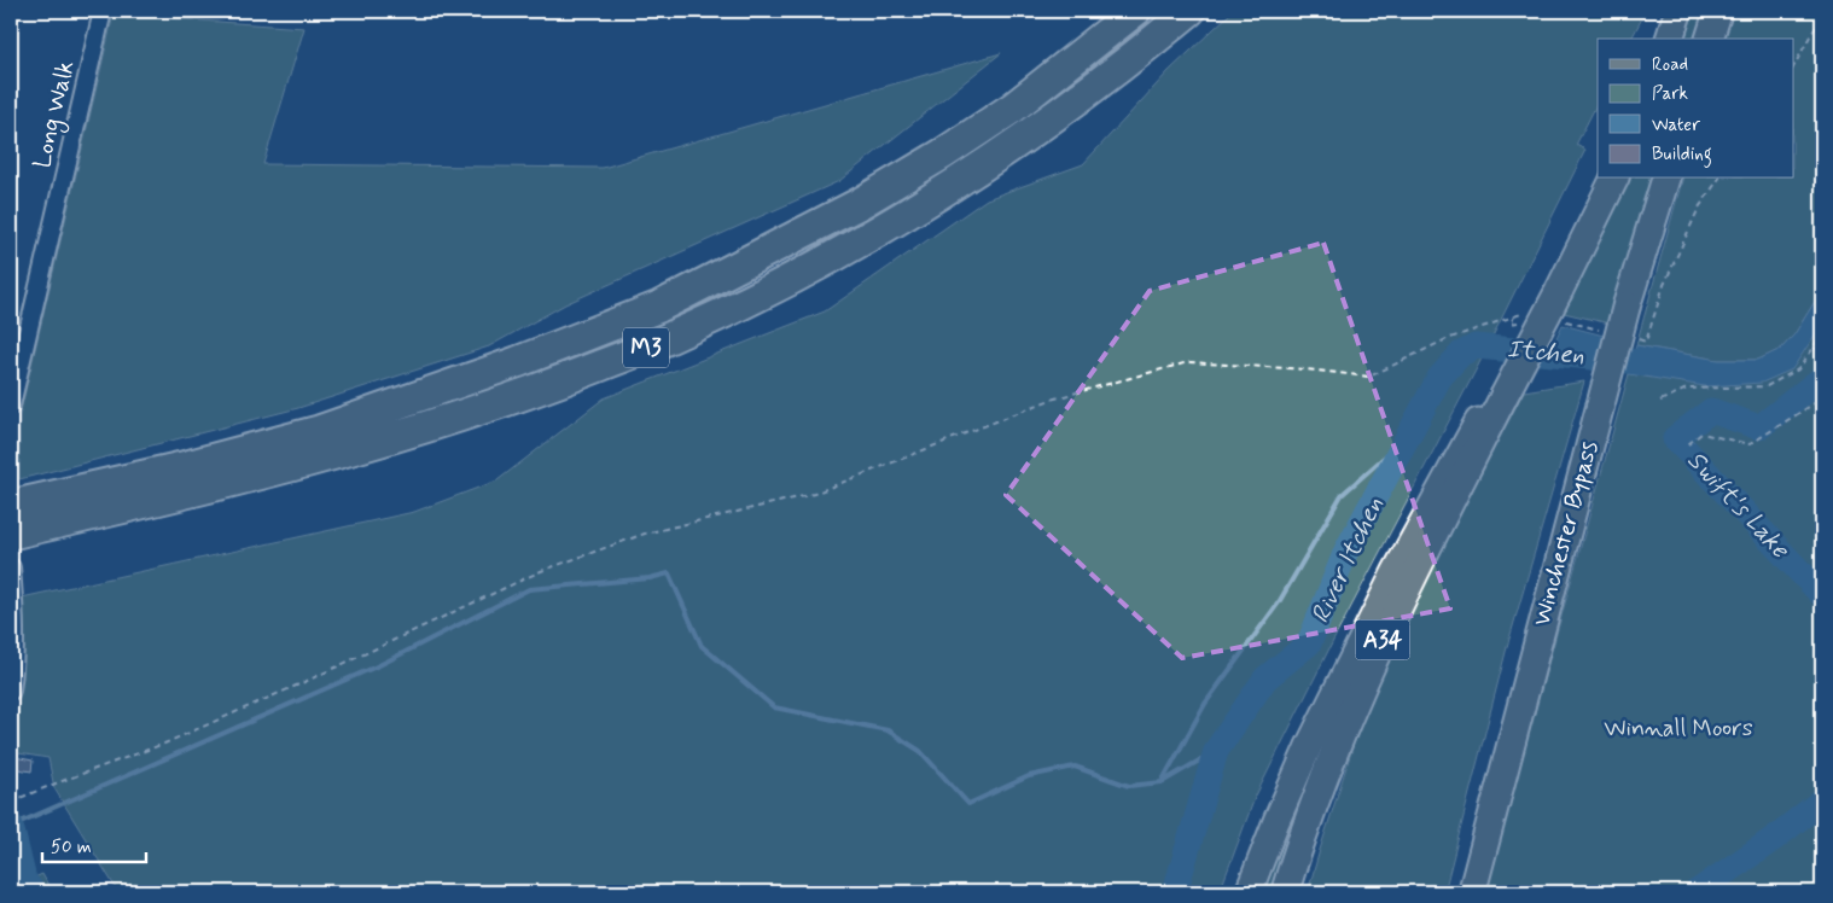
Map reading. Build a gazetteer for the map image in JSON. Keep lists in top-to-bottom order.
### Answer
{
  "streets": {
    "highway": ["M3", "Winchester Bypass", "A34"],
    "street": ["Long Walk"]
  },
  "water": ["Itchen", "Swift's Lake", "River Itchen"],
  "parks": ["Winnall Moors"],
  "legend": [
    "Road",
    "Park",
    "Water",
    "Building"
  ],
  "scale_bar": "50 m"
}
